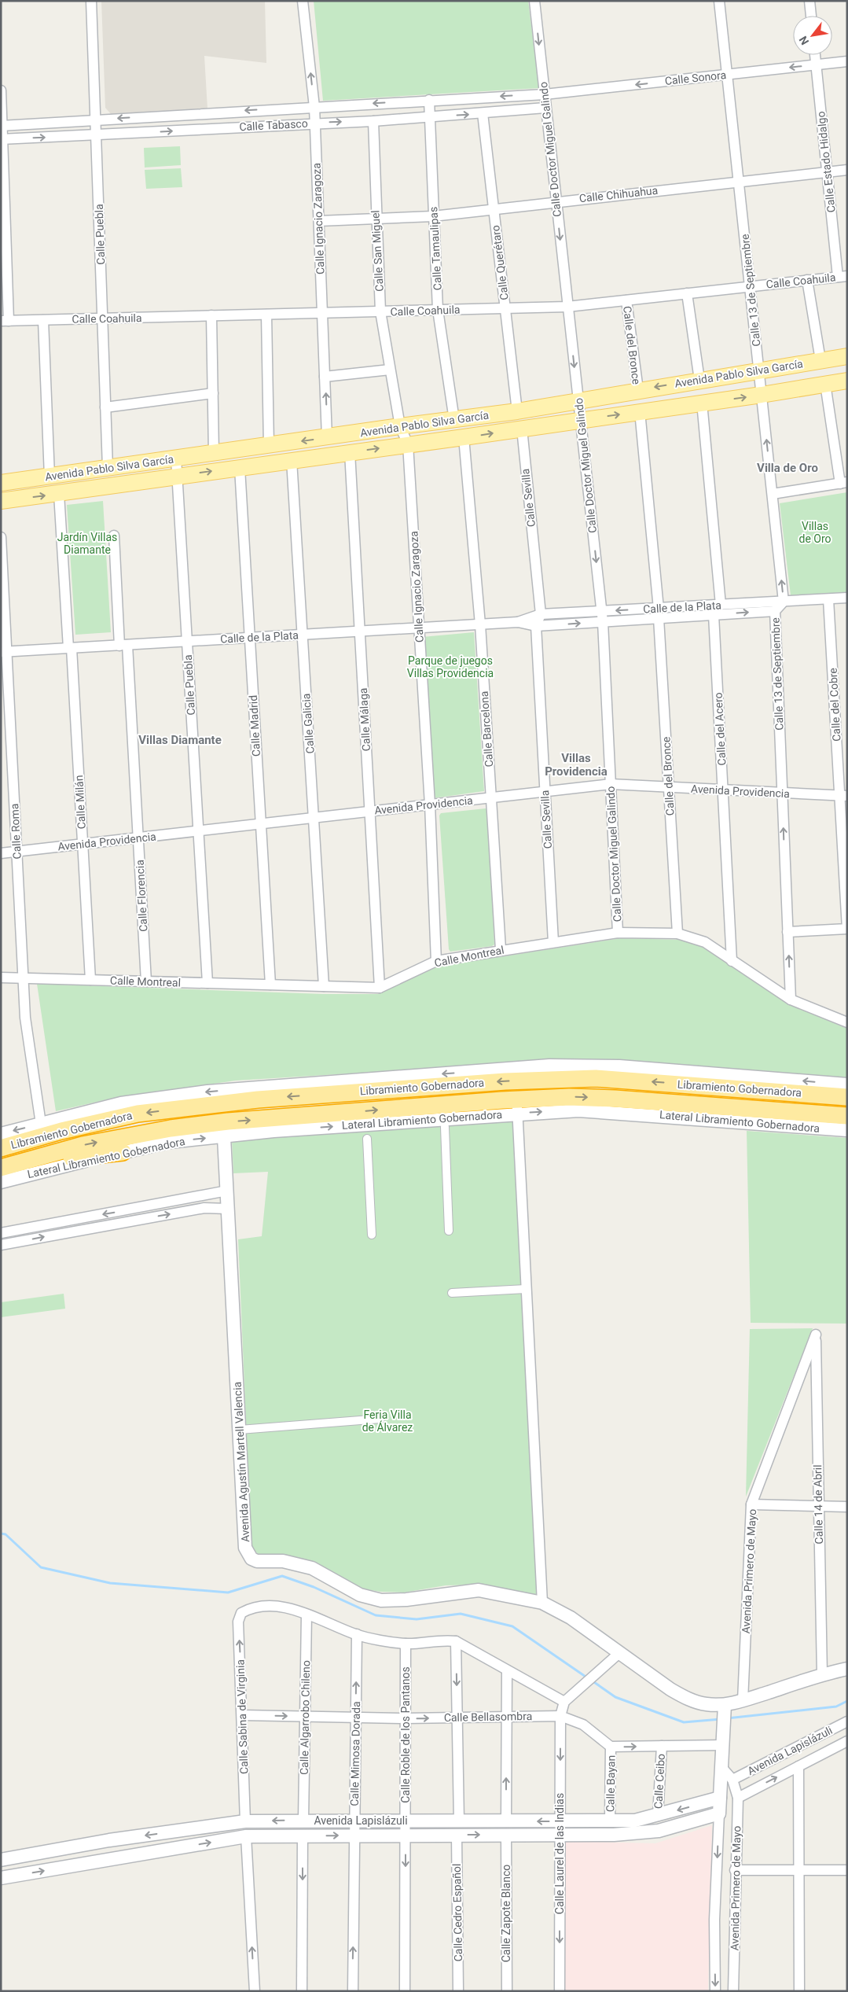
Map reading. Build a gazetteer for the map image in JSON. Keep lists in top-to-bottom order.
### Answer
{
  "streets": {
    "highway": ["Libramiento Gobernadora"],
    "main road": ["Avenida Pablo Silva García"],
    "street": [
      "Calle Sonora",
      "Calle Tabasco",
      "Calle Doctor Miguel Galindo",
      "Calle Estado Hidalgo",
      "Calle Chihuahua",
      "Calle Ignacio Zaragoza",
      "Calle Puebla",
      "Calle Tamaulipas",
      "Calle San Miguel",
      "Calle Querétaro",
      "Calle Coahuila",
      "Calle 13 de Septiembre",
      "Calle del Bronce",
      "Calle Sevilla",
      "Calle de la Plata",
      "Calle del Cobre",
      "Calle Málaga",
      "Calle Galicia",
      "Calle Madrid",
      "Calle Barcelona",
      "Calle del Acero",
      "Avenida Providencia",
      "Calle Milán",
      "Calle Roma",
      "Calle Florencia",
      "Calle Montreal",
      "Lateral Libramiento Gobernadora",
      "Avenida Agustín Martell Valencia",
      "Calle 14 de Abril",
      "Avenida Primero de Mayo",
      "Calle Sabina de Virginia",
      "Calle Bellasombra",
      "Calle Algarrobo Chileno",
      "Calle Roble de los Pantanos",
      "Avenida Lapislázuli",
      "Calle Mimosa Dorada",
      "Calle Ceibo",
      "Calle Bayan",
      "Calle Laurel de las Indias",
      "Calle Cedro Español",
      "Calle Zapote Blanco"
    ]
  },
  "crossings": [
    ["Calle Sonora", "Calle Tabasco"],
    ["Calle Sonora", "Calle Doctor Miguel Galindo"],
    ["Calle Sonora", "Calle Estado Hidalgo"],
    ["Calle Sonora", "Calle 13 de Septiembre"],
    ["Calle Tabasco", "Calle Doctor Miguel Galindo"],
    ["Calle Tabasco", "Calle Ignacio Zaragoza"],
    ["Calle Tabasco", "Calle Puebla"],
    ["Calle Tabasco", "Calle Tamaulipas"],
    ["Calle Tabasco", "Calle San Miguel"],
    ["Calle Tabasco", "Calle Querétaro"],
    ["Calle Doctor Miguel Galindo", "Calle Chihuahua"],
    ["Calle Doctor Miguel Galindo", "Calle Coahuila"],
    ["Calle Doctor Miguel Galindo", "Avenida Pablo Silva García"],
    ["Calle Doctor Miguel Galindo", "Calle de la Plata"],
    ["Calle Doctor Miguel Galindo", "Avenida Providencia"],
    ["Calle Doctor Miguel Galindo", "Calle Montreal"],
    ["Calle Estado Hidalgo", "Calle Chihuahua"],
    ["Calle Estado Hidalgo", "Calle Coahuila"],
    ["Calle Chihuahua", "Calle Ignacio Zaragoza"],
    ["Calle Chihuahua", "Calle Tamaulipas"],
    ["Calle Chihuahua", "Calle San Miguel"],
    ["Calle Chihuahua", "Calle Querétaro"],
    ["Calle Chihuahua", "Calle 13 de Septiembre"],
    ["Calle Ignacio Zaragoza", "Calle San Miguel"],
    ["Calle Ignacio Zaragoza", "Calle Coahuila"],
    ["Calle Ignacio Zaragoza", "Avenida Pablo Silva García"],
    ["Calle Ignacio Zaragoza", "Calle de la Plata"],
    ["Calle Ignacio Zaragoza", "Avenida Providencia"],
    ["Calle Ignacio Zaragoza", "Calle Montreal"],
    ["Calle Puebla", "Calle Coahuila"],
    ["Calle Puebla", "Avenida Pablo Silva García"],
    ["Calle Puebla", "Calle de la Plata"],
    ["Calle Puebla", "Avenida Providencia"],
    ["Calle Puebla", "Calle Montreal"],
    ["Calle Tamaulipas", "Calle Coahuila"],
    ["Calle Tamaulipas", "Avenida Pablo Silva García"],
    ["Calle San Miguel", "Calle Coahuila"],
    ["Calle San Miguel", "Avenida Pablo Silva García"],
    ["Calle Querétaro", "Calle Coahuila"],
    ["Calle Querétaro", "Avenida Pablo Silva García"],
    ["Calle Coahuila", "Calle 13 de Septiembre"],
    ["Calle Coahuila", "Calle del Bronce"],
    ["Calle 13 de Septiembre", "Avenida Pablo Silva García"],
    ["Calle 13 de Septiembre", "Calle de la Plata"],
    ["Calle 13 de Septiembre", "Avenida Providencia"],
    ["Calle 13 de Septiembre", "Calle Montreal"],
    ["Calle del Bronce", "Avenida Pablo Silva García"],
    ["Calle del Bronce", "Calle de la Plata"],
    ["Calle del Bronce", "Avenida Providencia"],
    ["Calle del Bronce", "Calle Montreal"],
    ["Avenida Pablo Silva García", "Calle Sevilla"],
    ["Avenida Pablo Silva García", "Calle Málaga"],
    ["Avenida Pablo Silva García", "Calle Galicia"],
    ["Avenida Pablo Silva García", "Calle Madrid"],
    ["Avenida Pablo Silva García", "Calle Barcelona"],
    ["Avenida Pablo Silva García", "Calle Milán"],
    ["Calle Sevilla", "Calle de la Plata"],
    ["Calle Sevilla", "Avenida Providencia"],
    ["Calle Sevilla", "Calle Montreal"],
    ["Calle de la Plata", "Calle del Cobre"],
    ["Calle de la Plata", "Calle Málaga"],
    ["Calle de la Plata", "Calle Galicia"],
    ["Calle de la Plata", "Calle Madrid"],
    ["Calle de la Plata", "Calle Barcelona"],
    ["Calle de la Plata", "Calle del Acero"],
    ["Calle de la Plata", "Calle Milán"],
    ["Calle de la Plata", "Calle Roma"],
    ["Calle de la Plata", "Calle Florencia"],
    ["Calle del Cobre", "Avenida Providencia"],
    ["Calle Málaga", "Avenida Providencia"],
    ["Calle Málaga", "Calle Montreal"],
    ["Calle Galicia", "Avenida Providencia"],
    ["Calle Galicia", "Calle Montreal"],
    ["Calle Madrid", "Avenida Providencia"],
    ["Calle Madrid", "Calle Montreal"],
    ["Calle Barcelona", "Avenida Providencia"],
    ["Calle Barcelona", "Calle Montreal"],
    ["Calle del Acero", "Avenida Providencia"],
    ["Calle del Acero", "Calle Montreal"],
    ["Avenida Providencia", "Calle Milán"],
    ["Avenida Providencia", "Calle Roma"],
    ["Avenida Providencia", "Calle Florencia"],
    ["Calle Milán", "Calle Montreal"],
    ["Calle Roma", "Calle Montreal"],
    ["Calle Florencia", "Calle Montreal"],
    ["Libramiento Gobernadora", "Lateral Libramiento Gobernadora"],
    ["Libramiento Gobernadora", "Avenida Agustín Martell Valencia"],
    ["Lateral Libramiento Gobernadora", "Avenida Agustín Martell Valencia"],
    ["Avenida Agustín Martell Valencia", "Calle 14 de Abril"],
    ["Avenida Agustín Martell Valencia", "Avenida Primero de Mayo"],
    ["Calle 14 de Abril", "Avenida Primero de Mayo"],
    ["Avenida Primero de Mayo", "Avenida Lapislázuli"],
    ["Calle Sabina de Virginia", "Calle Bellasombra"],
    ["Calle Sabina de Virginia", "Calle Algarrobo Chileno"],
    ["Calle Sabina de Virginia", "Avenida Lapislázuli"],
    ["Calle Bellasombra", "Calle Algarrobo Chileno"],
    ["Calle Bellasombra", "Calle Roble de los Pantanos"],
    ["Calle Bellasombra", "Calle Mimosa Dorada"],
    ["Calle Bellasombra", "Calle Bayan"],
    ["Calle Bellasombra", "Calle Laurel de las Indias"],
    ["Calle Algarrobo Chileno", "Avenida Lapislázuli"],
    ["Calle Roble de los Pantanos", "Avenida Lapislázuli"],
    ["Avenida Lapislázuli", "Calle Mimosa Dorada"],
    ["Avenida Lapislázuli", "Calle Ceibo"],
    ["Avenida Lapislázuli", "Calle Bayan"],
    ["Avenida Lapislázuli", "Calle Laurel de las Indias"],
    ["Avenida Lapislázuli", "Calle Cedro Español"],
    ["Avenida Lapislázuli", "Calle Zapote Blanco"]
  ],
  "one_way": ["Calle Sonora", "Calle Doctor Miguel Galindo", "Calle Roble de los Pantanos"],
  "districts": ["Villa de Oro", "Villas Diamante", "Villas Providencia"],
  "parks": [
    "Villas de Oro",
    "Jardín Villas Diamante",
    "Parque de juegos Villas Providencia",
    "Feria Villa de Álvarez"
  ],
  "north": "bottom left"
}
